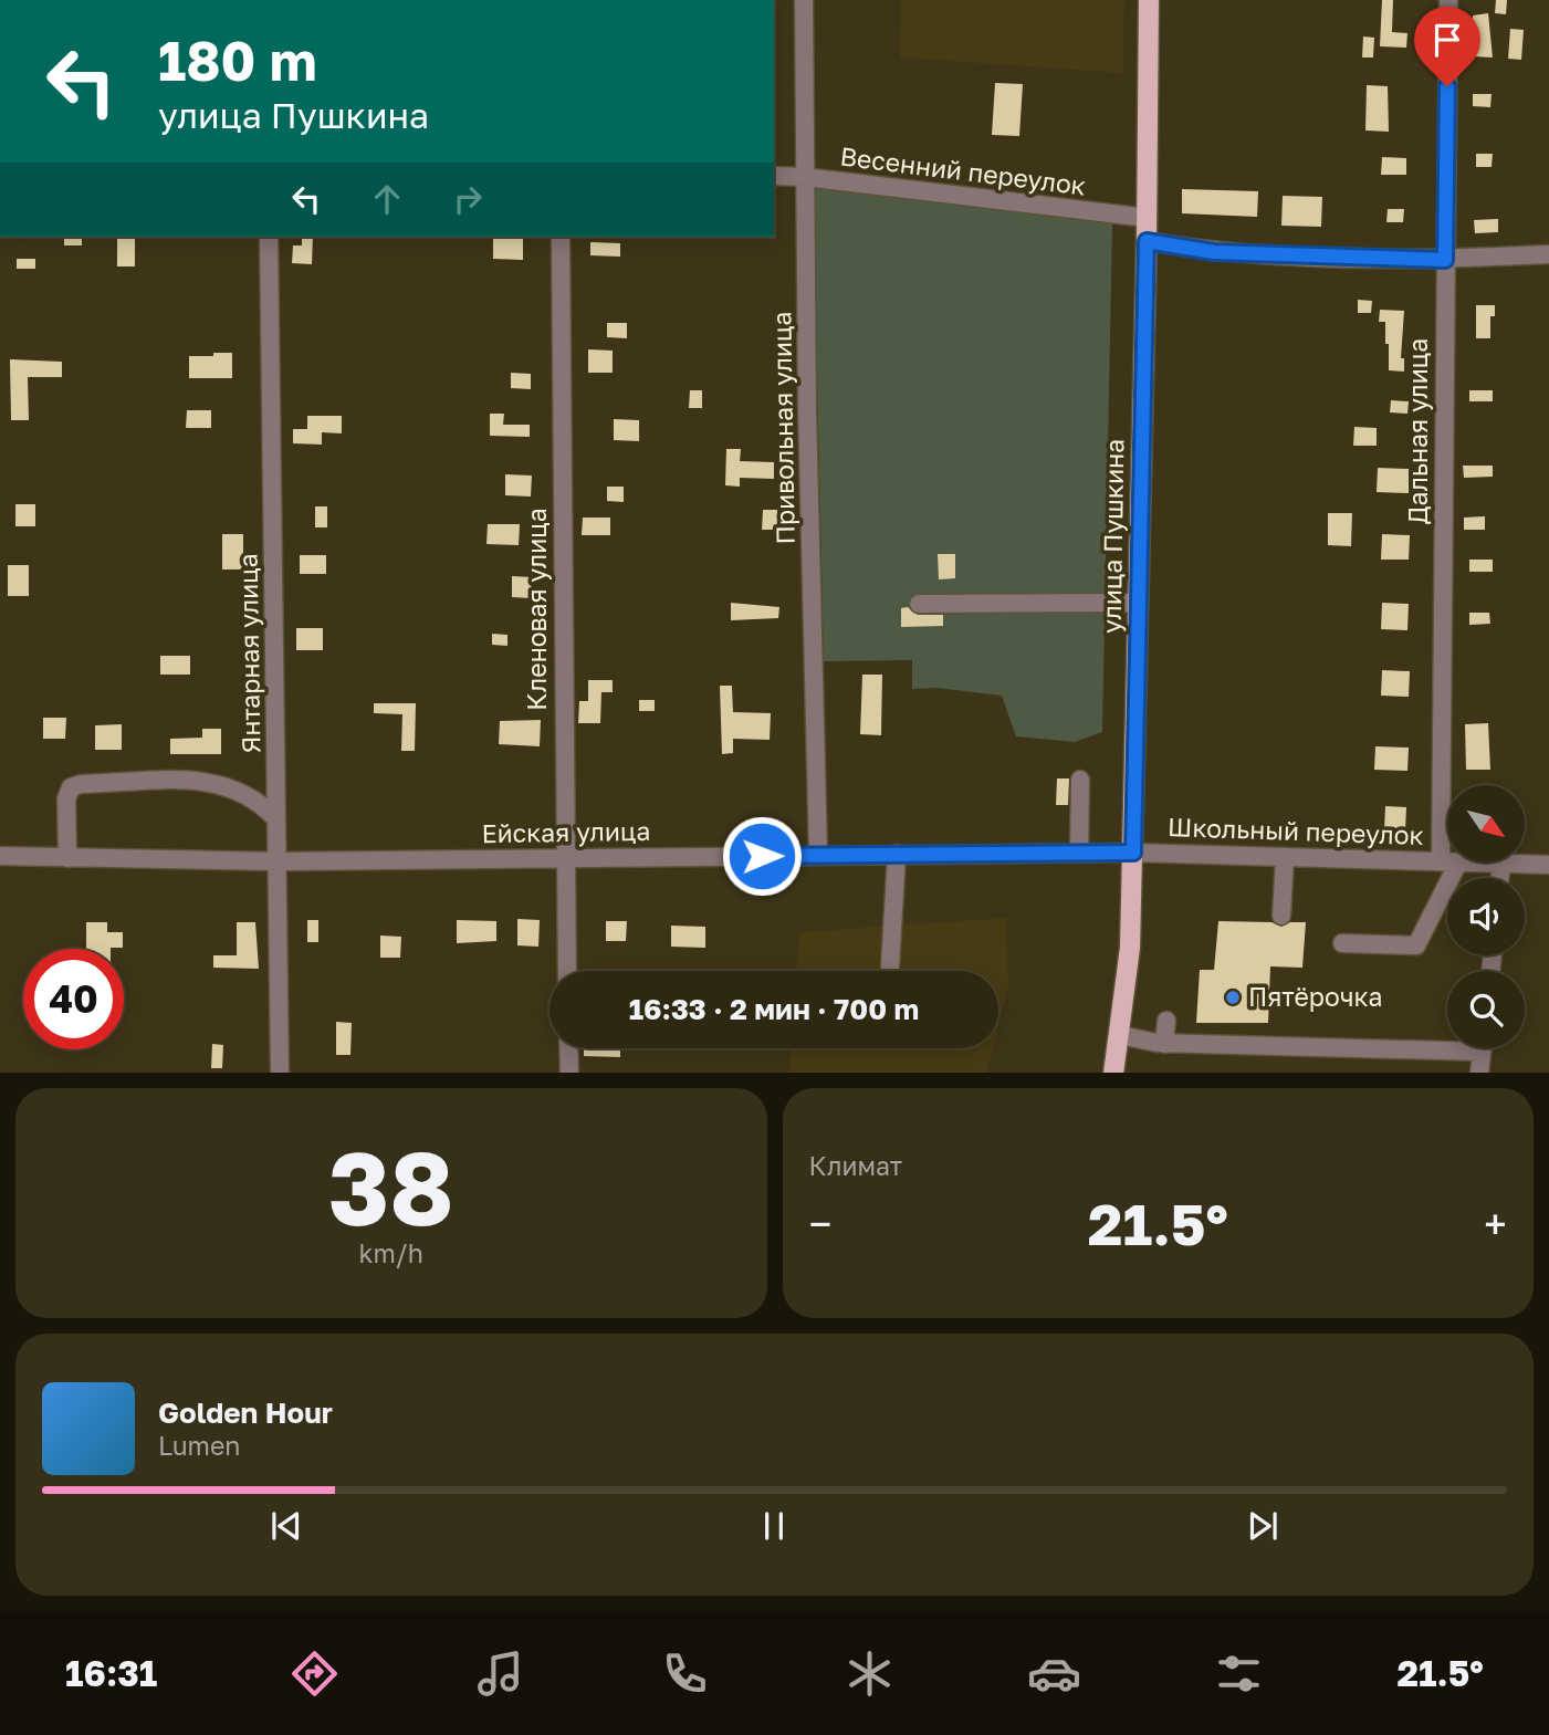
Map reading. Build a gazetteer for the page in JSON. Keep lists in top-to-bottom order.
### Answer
{
  "streets": {
    "main road": ["улица Пушкина"],
    "street": [
      "Весенний переулок",
      "Привольная улица",
      "Дальная улица",
      "Кленовая улица",
      "Янтарная улица",
      "Школьный переулок",
      "Ейская улица"
    ]
  },
  "crossings": [
    ["Весенний переулок", "Привольная улица"],
    ["Весенний переулок", "улица Пушкина"],
    ["Привольная улица", "Ейская улица"],
    ["Дальная улица", "Школьный переулок"],
    ["улица Пушкина", "Школьный переулок"],
    ["улица Пушкина", "Ейская улица"],
    ["Кленовая улица", "Ейская улица"],
    ["Янтарная улица", "Ейская улица"],
    ["Школьный переулок", "Ейская улица"]
  ],
  "places": ["Пятёрочка"],
  "north": "bottom right",
  "page": {
    "turn": ["180 m", "улица Пушкина"],
    "limit": "40",
    "trip": "16:33 · 2 мин · 700 m",
    "tile": [
      ["38", "km/h"],
      "Климат"
    ],
    "heat": ["−", "21.5°", "+"],
    "song": ["Golden Hour", "Lumen"],
    "tabs": ["16:31", "21.5°"]
  }
}
